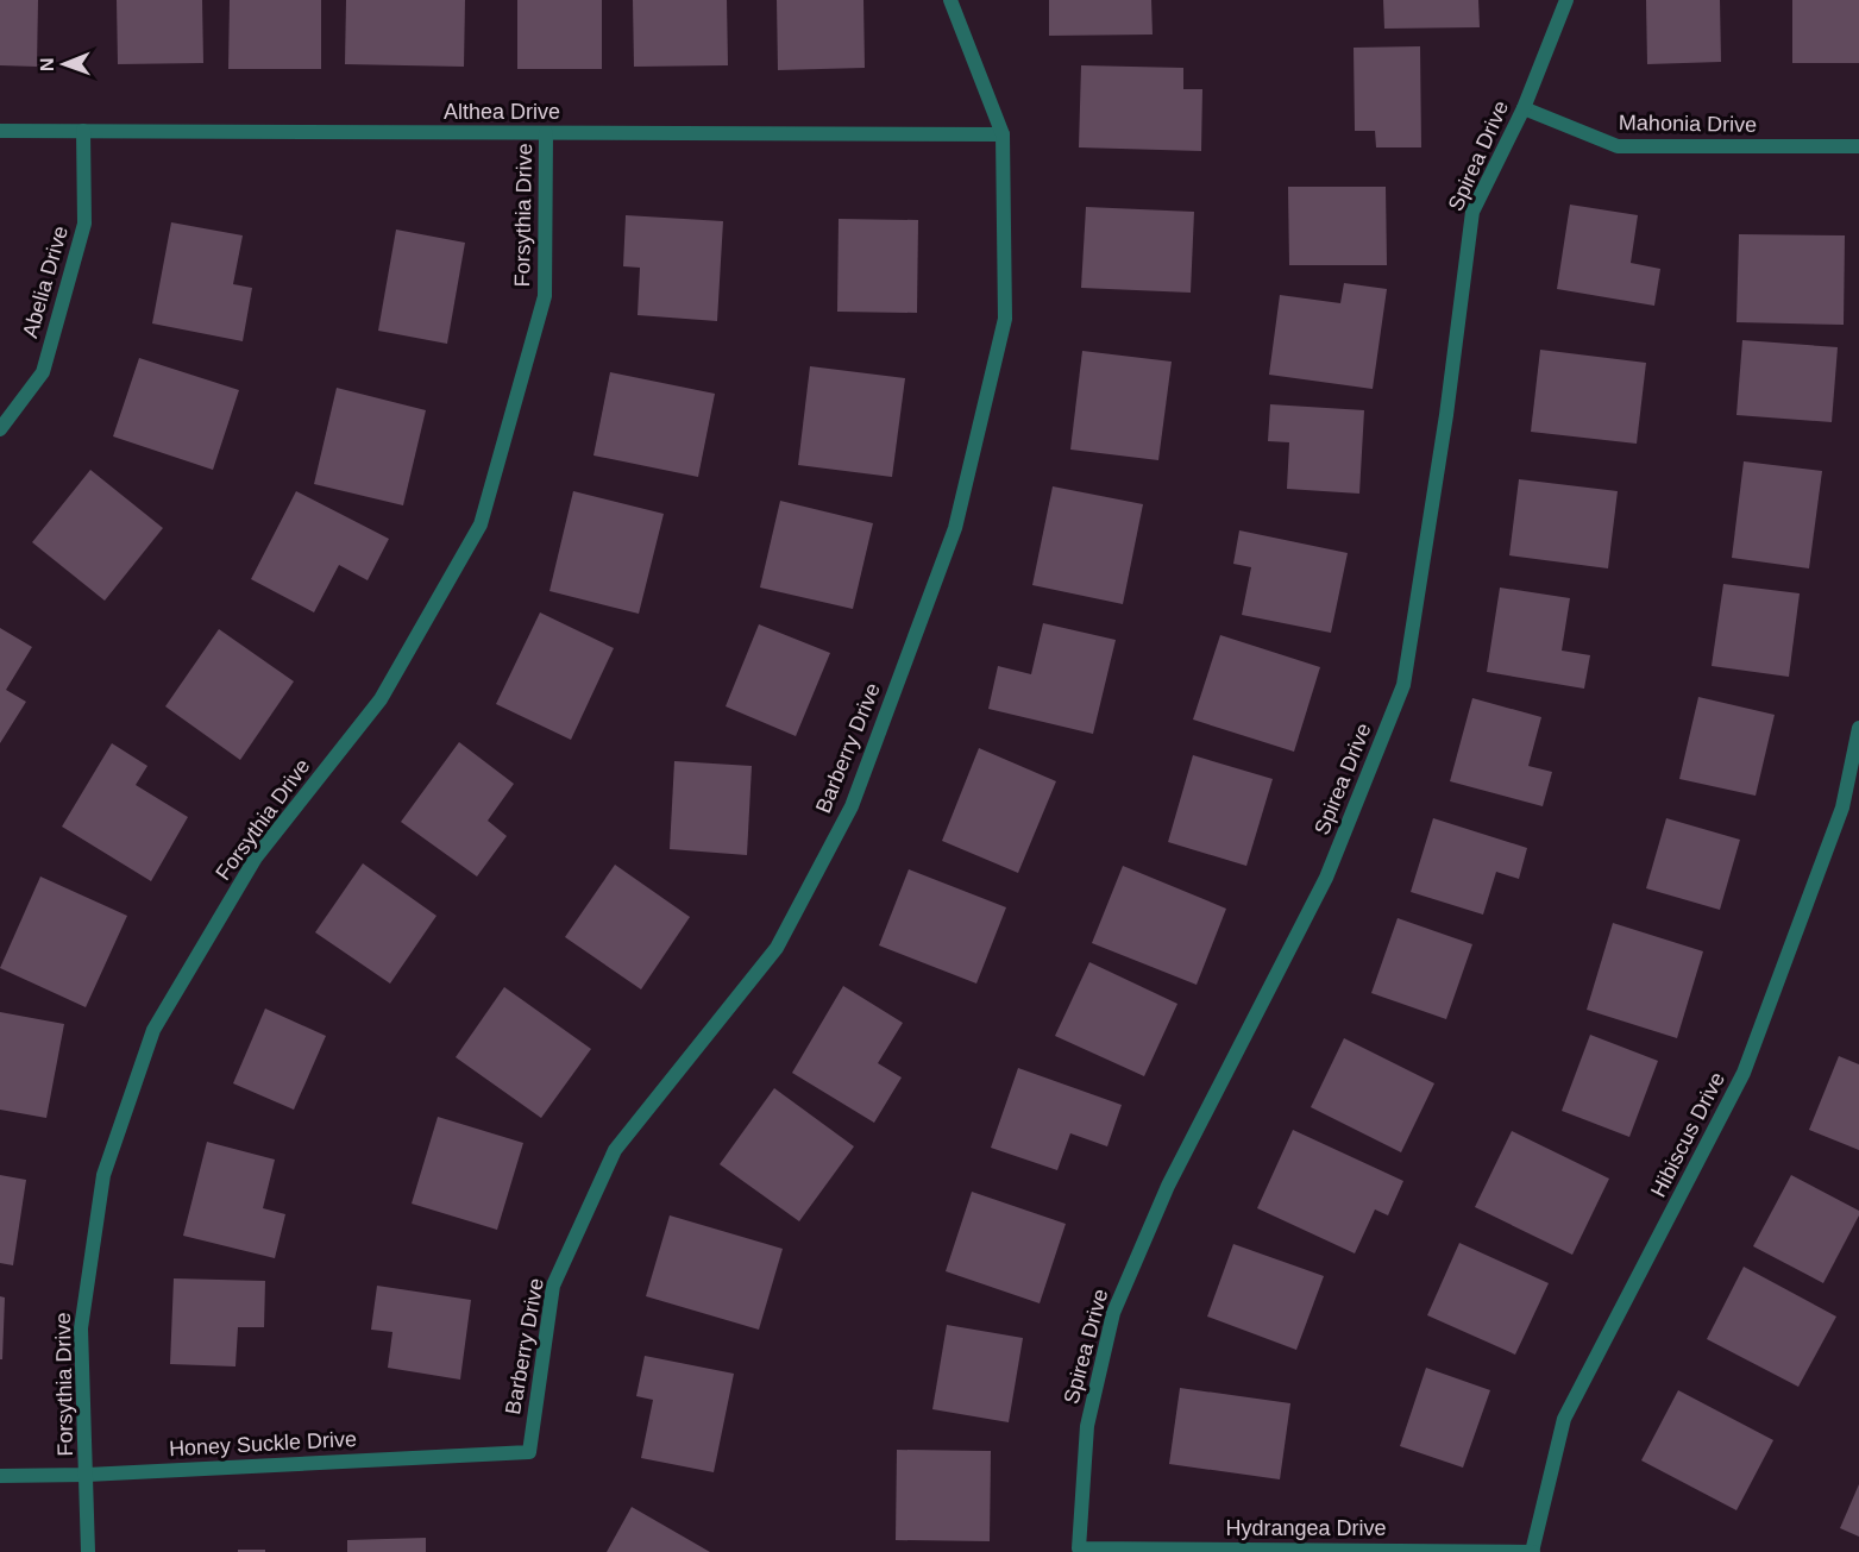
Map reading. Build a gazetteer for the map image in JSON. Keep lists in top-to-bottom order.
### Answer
{
  "streets": {
    "street": [
      "Althea Drive",
      "Mahonia Drive",
      "Spirea Drive",
      "Forsythia Drive",
      "Abelia Drive",
      "Barberry Drive",
      "Hibiscus Drive",
      "Honey Suckle Drive",
      "Hydrangea Drive"
    ]
  },
  "crossings": [
    ["Althea Drive", "Forsythia Drive"],
    ["Althea Drive", "Abelia Drive"],
    ["Althea Drive", "Barberry Drive"],
    ["Mahonia Drive", "Spirea Drive"],
    ["Spirea Drive", "Hydrangea Drive"],
    ["Forsythia Drive", "Honey Suckle Drive"],
    ["Barberry Drive", "Honey Suckle Drive"],
    ["Hibiscus Drive", "Hydrangea Drive"]
  ],
  "north": "left"
}
